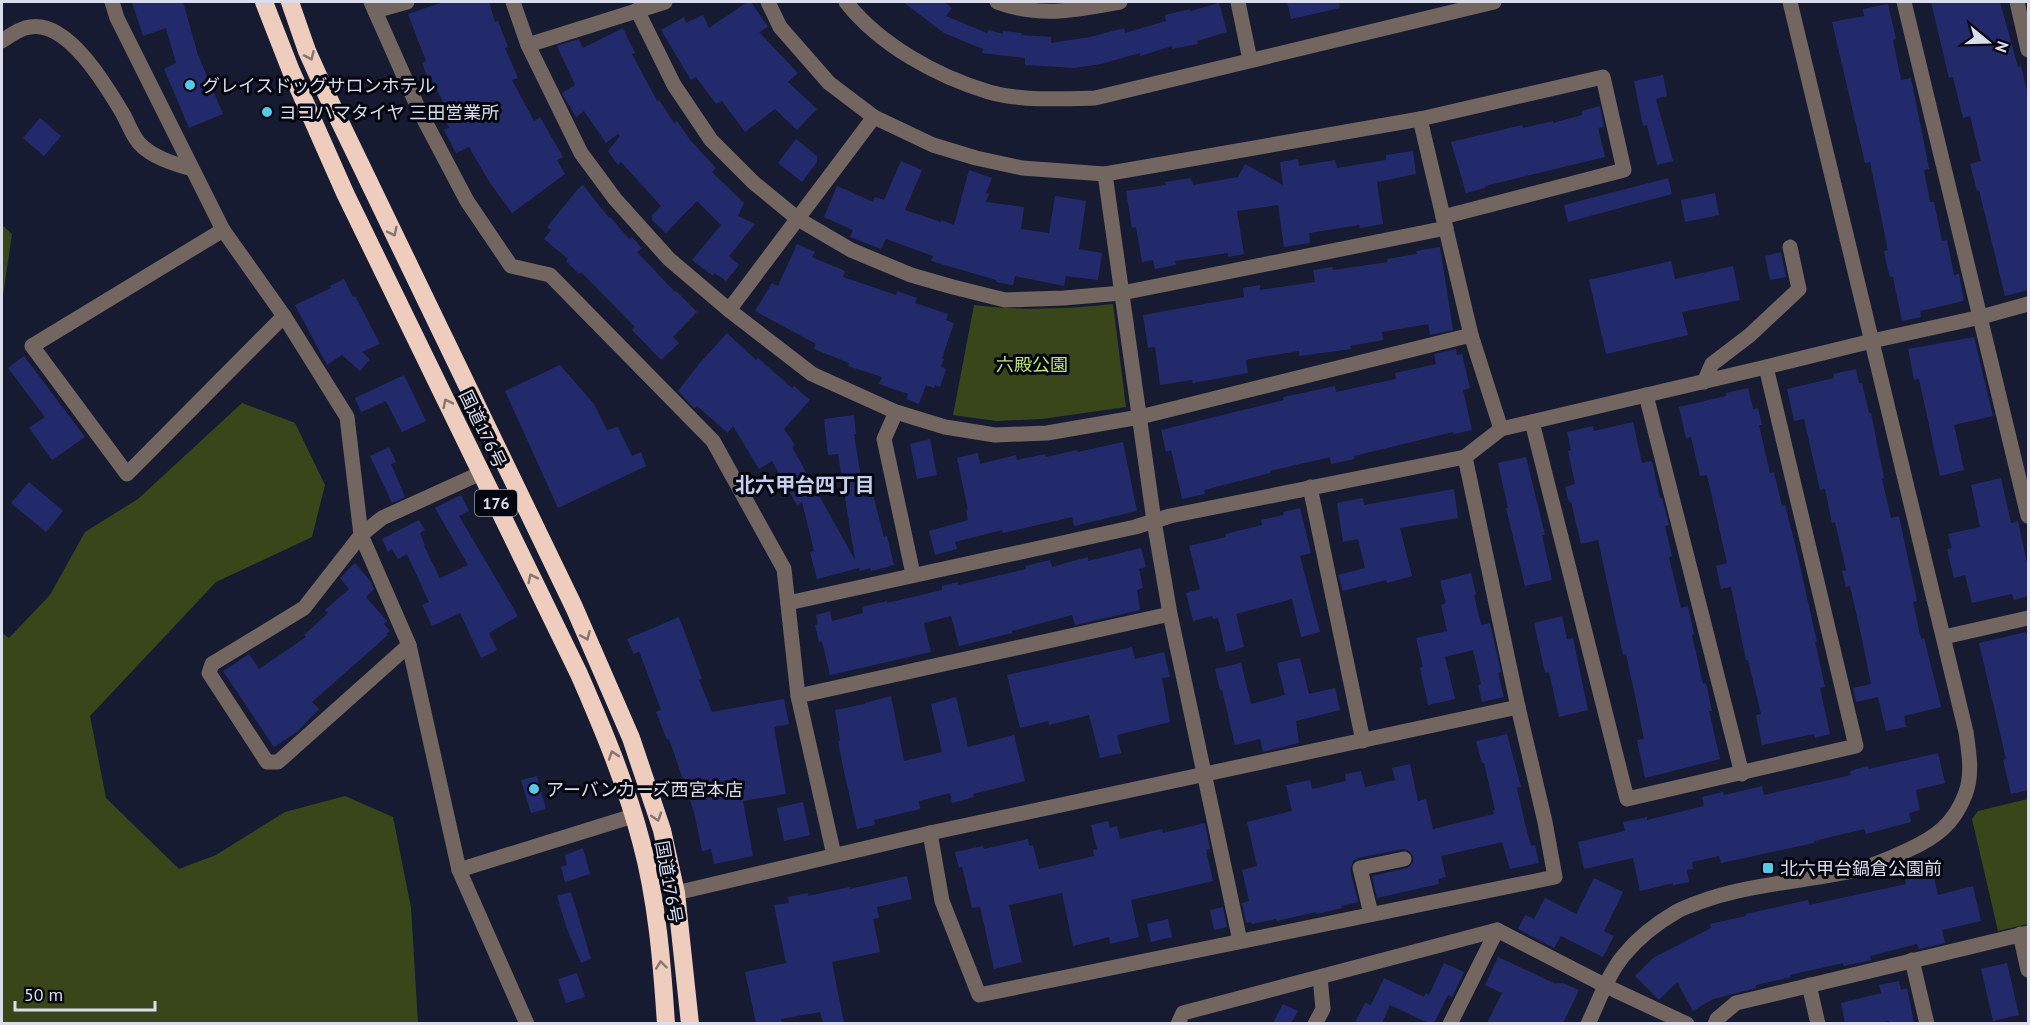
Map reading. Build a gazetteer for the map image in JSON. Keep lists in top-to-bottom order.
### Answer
{
  "streets": {
    "highway": ["国道176号", "176"]
  },
  "districts": ["北六甲台四丁目"],
  "parks": ["六殿公園"],
  "places": {
    "other": ["グレイスドッグサロンホテル", "ヨコハマタイヤ 三田営業所", "アーバンカーズ西宮本店"],
    "transit": ["北六甲台鍋倉公園前"]
  },
  "scale_bar": "50 m",
  "north": "right"
}
